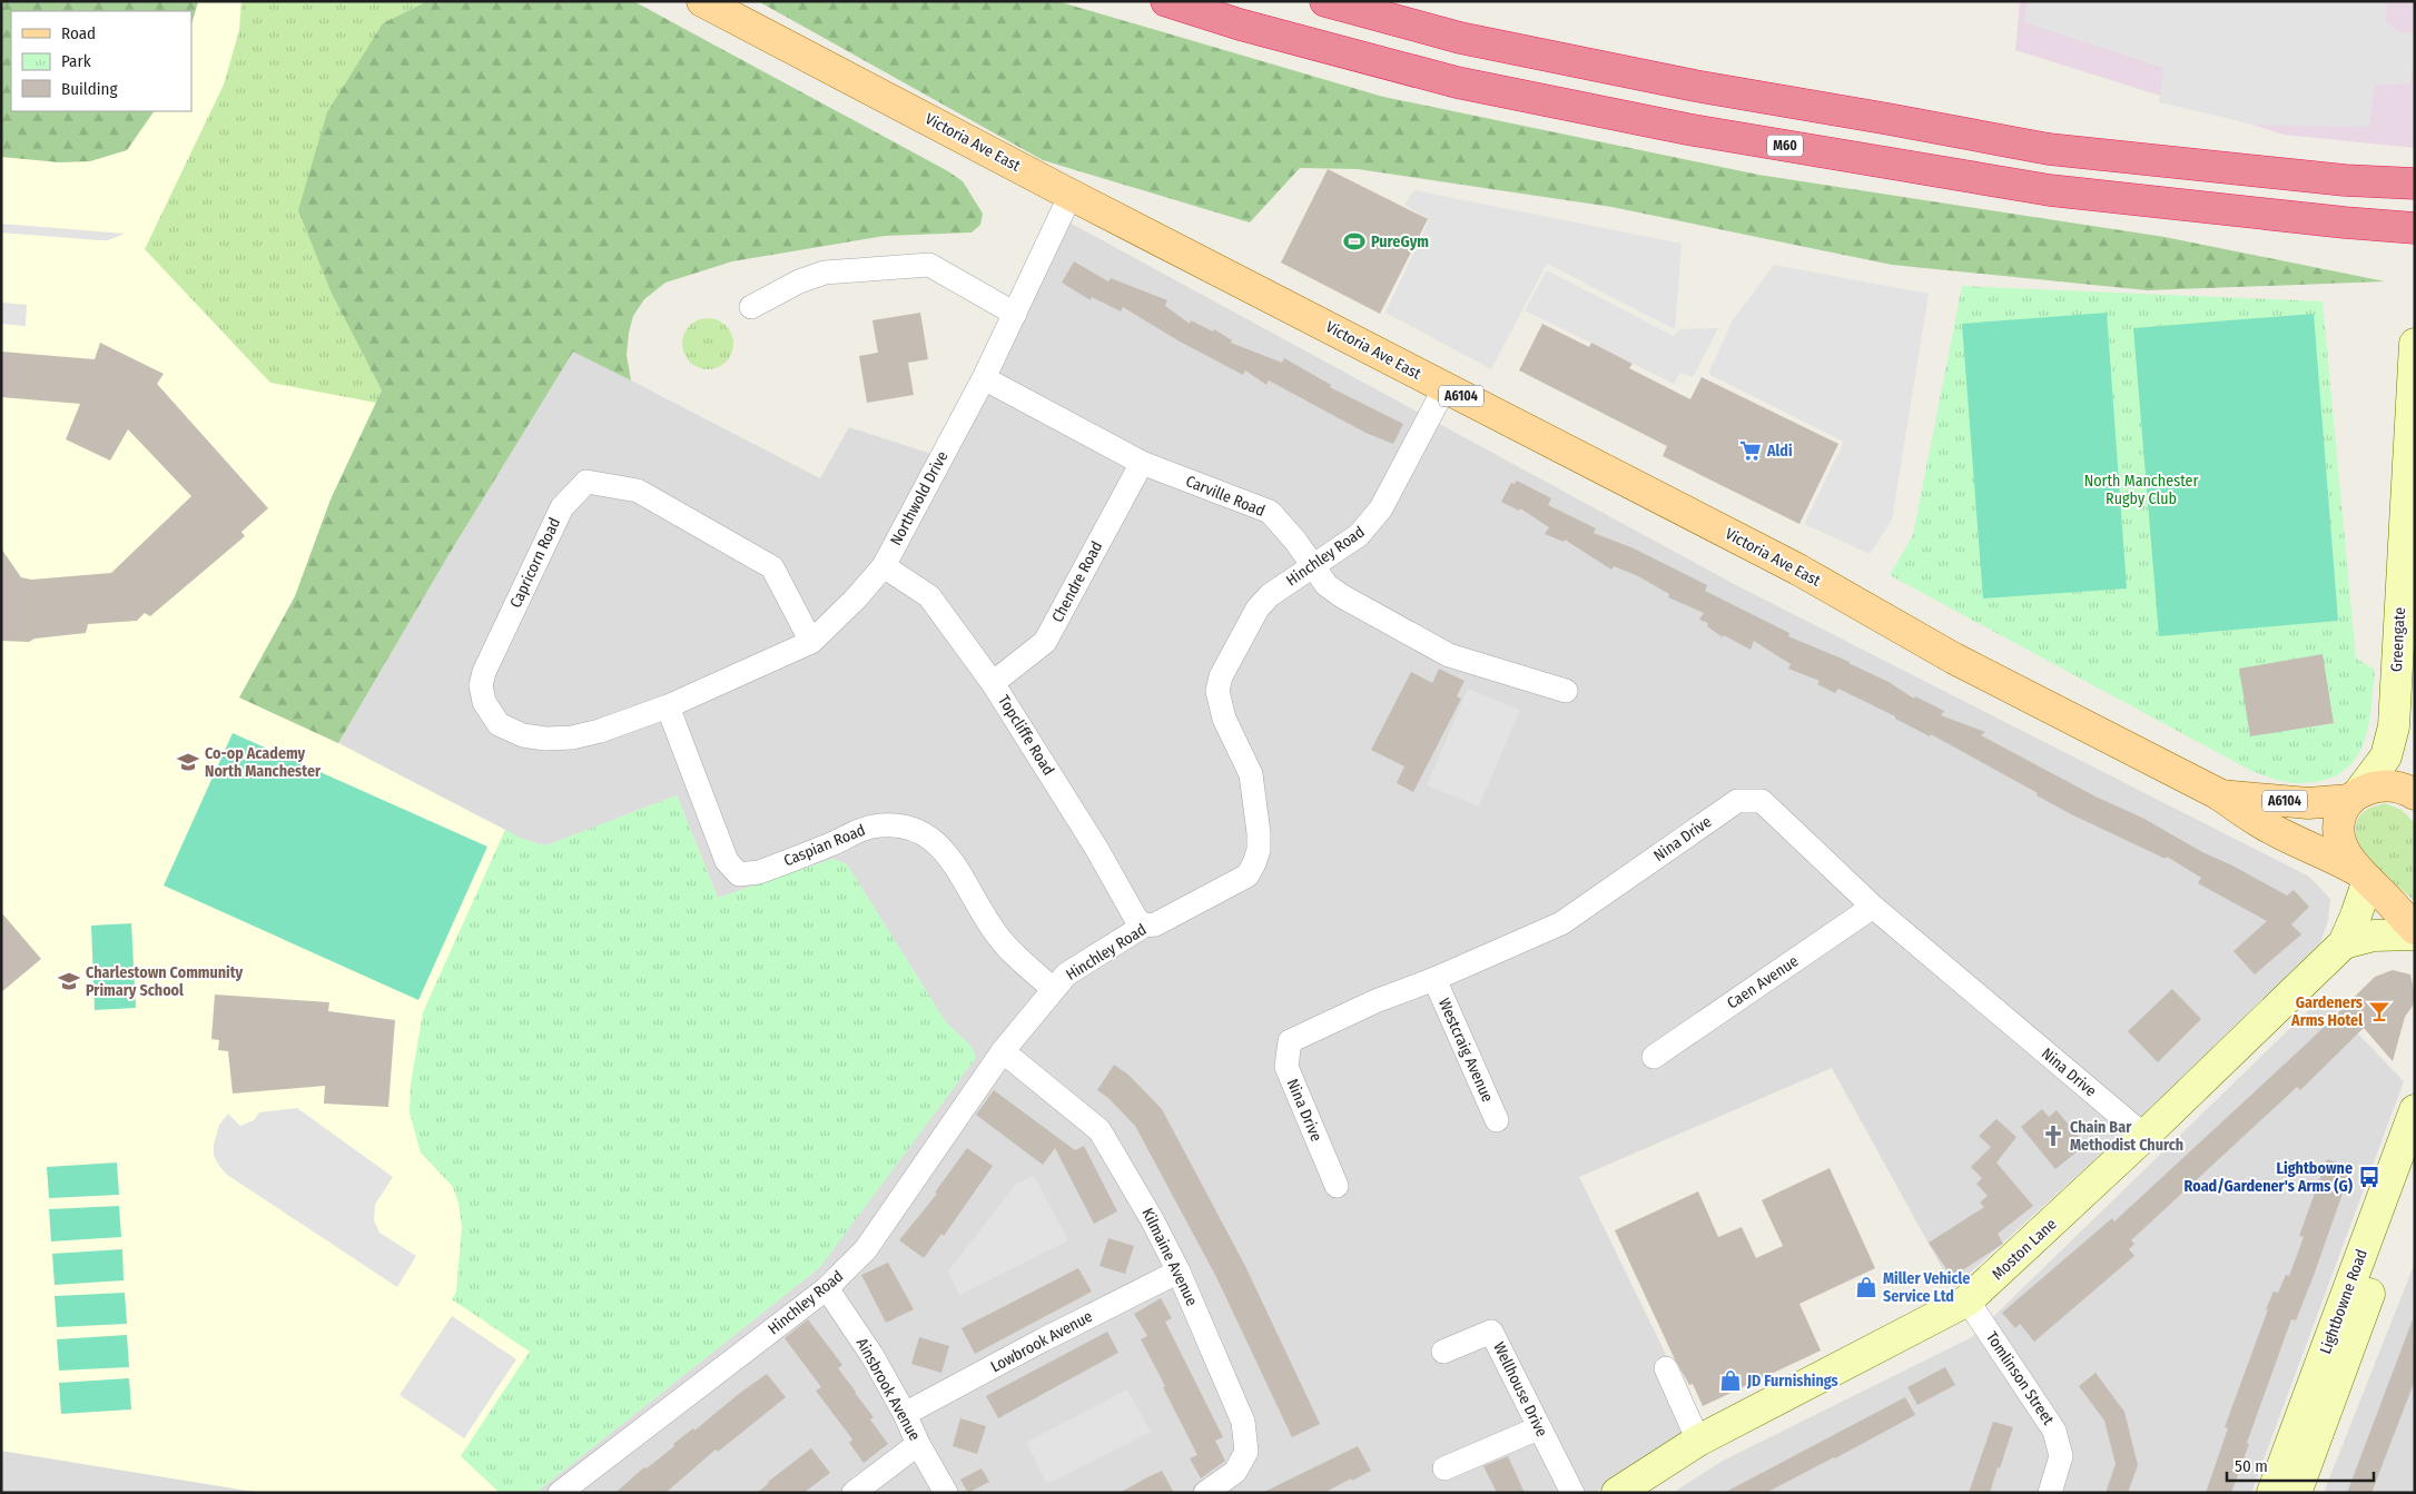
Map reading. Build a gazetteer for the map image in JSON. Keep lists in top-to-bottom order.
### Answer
{
  "streets": {
    "highway": ["M60"],
    "main road": [
      "Victoria Ave East",
      "A6104",
      "Greengate",
      "Moston Lane",
      "Lightbowne Road"
    ],
    "street": [
      "Carville Road",
      "Northwold Drive",
      "Hinchley Road",
      "Capricorn Road",
      "Chendre Road",
      "Topcliffe Road",
      "Nina Drive",
      "Caspian Road",
      "Caen Avenue",
      "Westcraig Avenue",
      "Kilmaine Avenue",
      "Lowbrook Avenue",
      "Tomlinson Street",
      "Ainsbrook Avenue",
      "Wellhouse Drive"
    ]
  },
  "crossings": [
    ["Victoria Ave East", "A6104"],
    ["Victoria Ave East", "Northwold Drive"],
    ["Victoria Ave East", "Hinchley Road"],
    ["A6104", "Greengate"],
    ["Carville Road", "Northwold Drive"],
    ["Carville Road", "Hinchley Road"],
    ["Carville Road", "Chendre Road"],
    ["Northwold Drive", "Capricorn Road"],
    ["Northwold Drive", "Topcliffe Road"],
    ["Northwold Drive", "Caspian Road"],
    ["Hinchley Road", "Topcliffe Road"],
    ["Hinchley Road", "Caspian Road"],
    ["Hinchley Road", "Kilmaine Avenue"],
    ["Hinchley Road", "Ainsbrook Avenue"],
    ["Capricorn Road", "Caspian Road"],
    ["Chendre Road", "Topcliffe Road"],
    ["Nina Drive", "Caen Avenue"],
    ["Nina Drive", "Westcraig Avenue"],
    ["Nina Drive", "Moston Lane"],
    ["Moston Lane", "Tomlinson Street"],
    ["Kilmaine Avenue", "Lowbrook Avenue"],
    ["Lowbrook Avenue", "Ainsbrook Avenue"]
  ],
  "parks": ["North Manchester Rugby Club"],
  "places": {
    "sports": ["PureGym"],
    "supermarket": ["Aldi"],
    "school or university": ["Co-op Academy North Manchester", "Charlestown Community Primary School"],
    "bar": ["Gardeners Arms Hotel"],
    "church": ["Chain Bar Methodist Church"],
    "bus stop": ["Lightbowne Road/Gardener's Arms (G)"],
    "shop": ["Miller Vehicle Service Ltd", "JD Furnishings"]
  },
  "legend": ["Road", "Park", "Building"],
  "scale_bar": "50 m"
}
